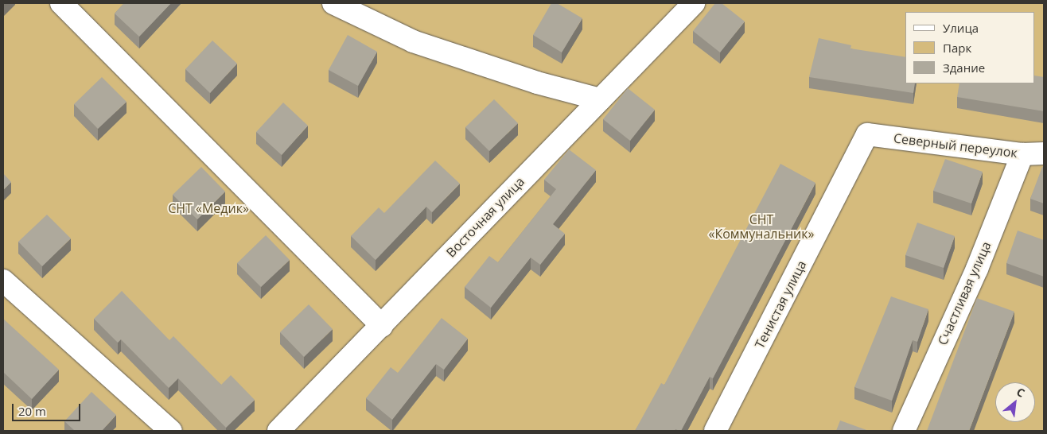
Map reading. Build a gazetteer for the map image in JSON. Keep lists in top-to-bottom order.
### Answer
{
  "streets": {
    "street": [
      "Северный переулок",
      "Восточная улица",
      "Счастливая улица",
      "Тенистая улица"
    ]
  },
  "crossings": [
    ["Северный переулок", "Счастливая улица"],
    ["Северный переулок", "Тенистая улица"]
  ],
  "parks": ["СНТ «Медик»", "СНТ «Коммунальник»"],
  "legend": ["Улица", "Парк", "Здание"],
  "scale_bar": "20 m",
  "north": "top right"
}
